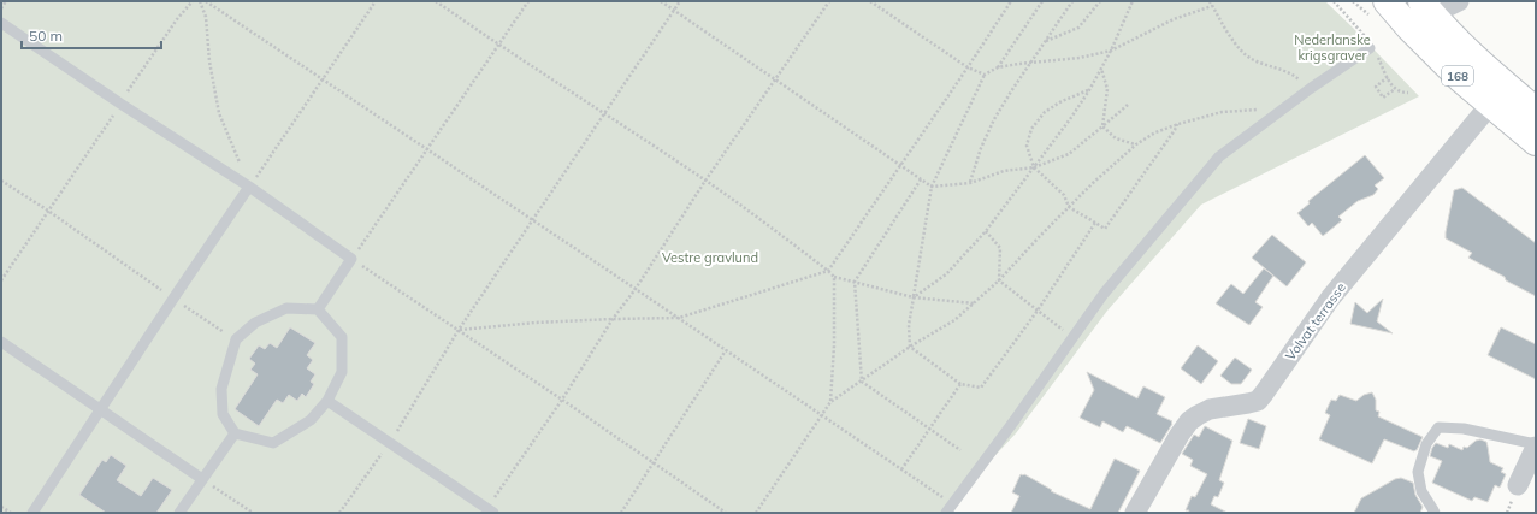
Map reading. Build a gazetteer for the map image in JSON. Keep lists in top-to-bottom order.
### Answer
{
  "streets": {
    "main road": ["168"],
    "street": ["Volvat terrasse"]
  },
  "crossings": [
    ["168", "Volvat terrasse"]
  ],
  "parks": ["Nederlanske krigsgraver", "Vestre gravlund"],
  "scale_bar": "50 m"
}
